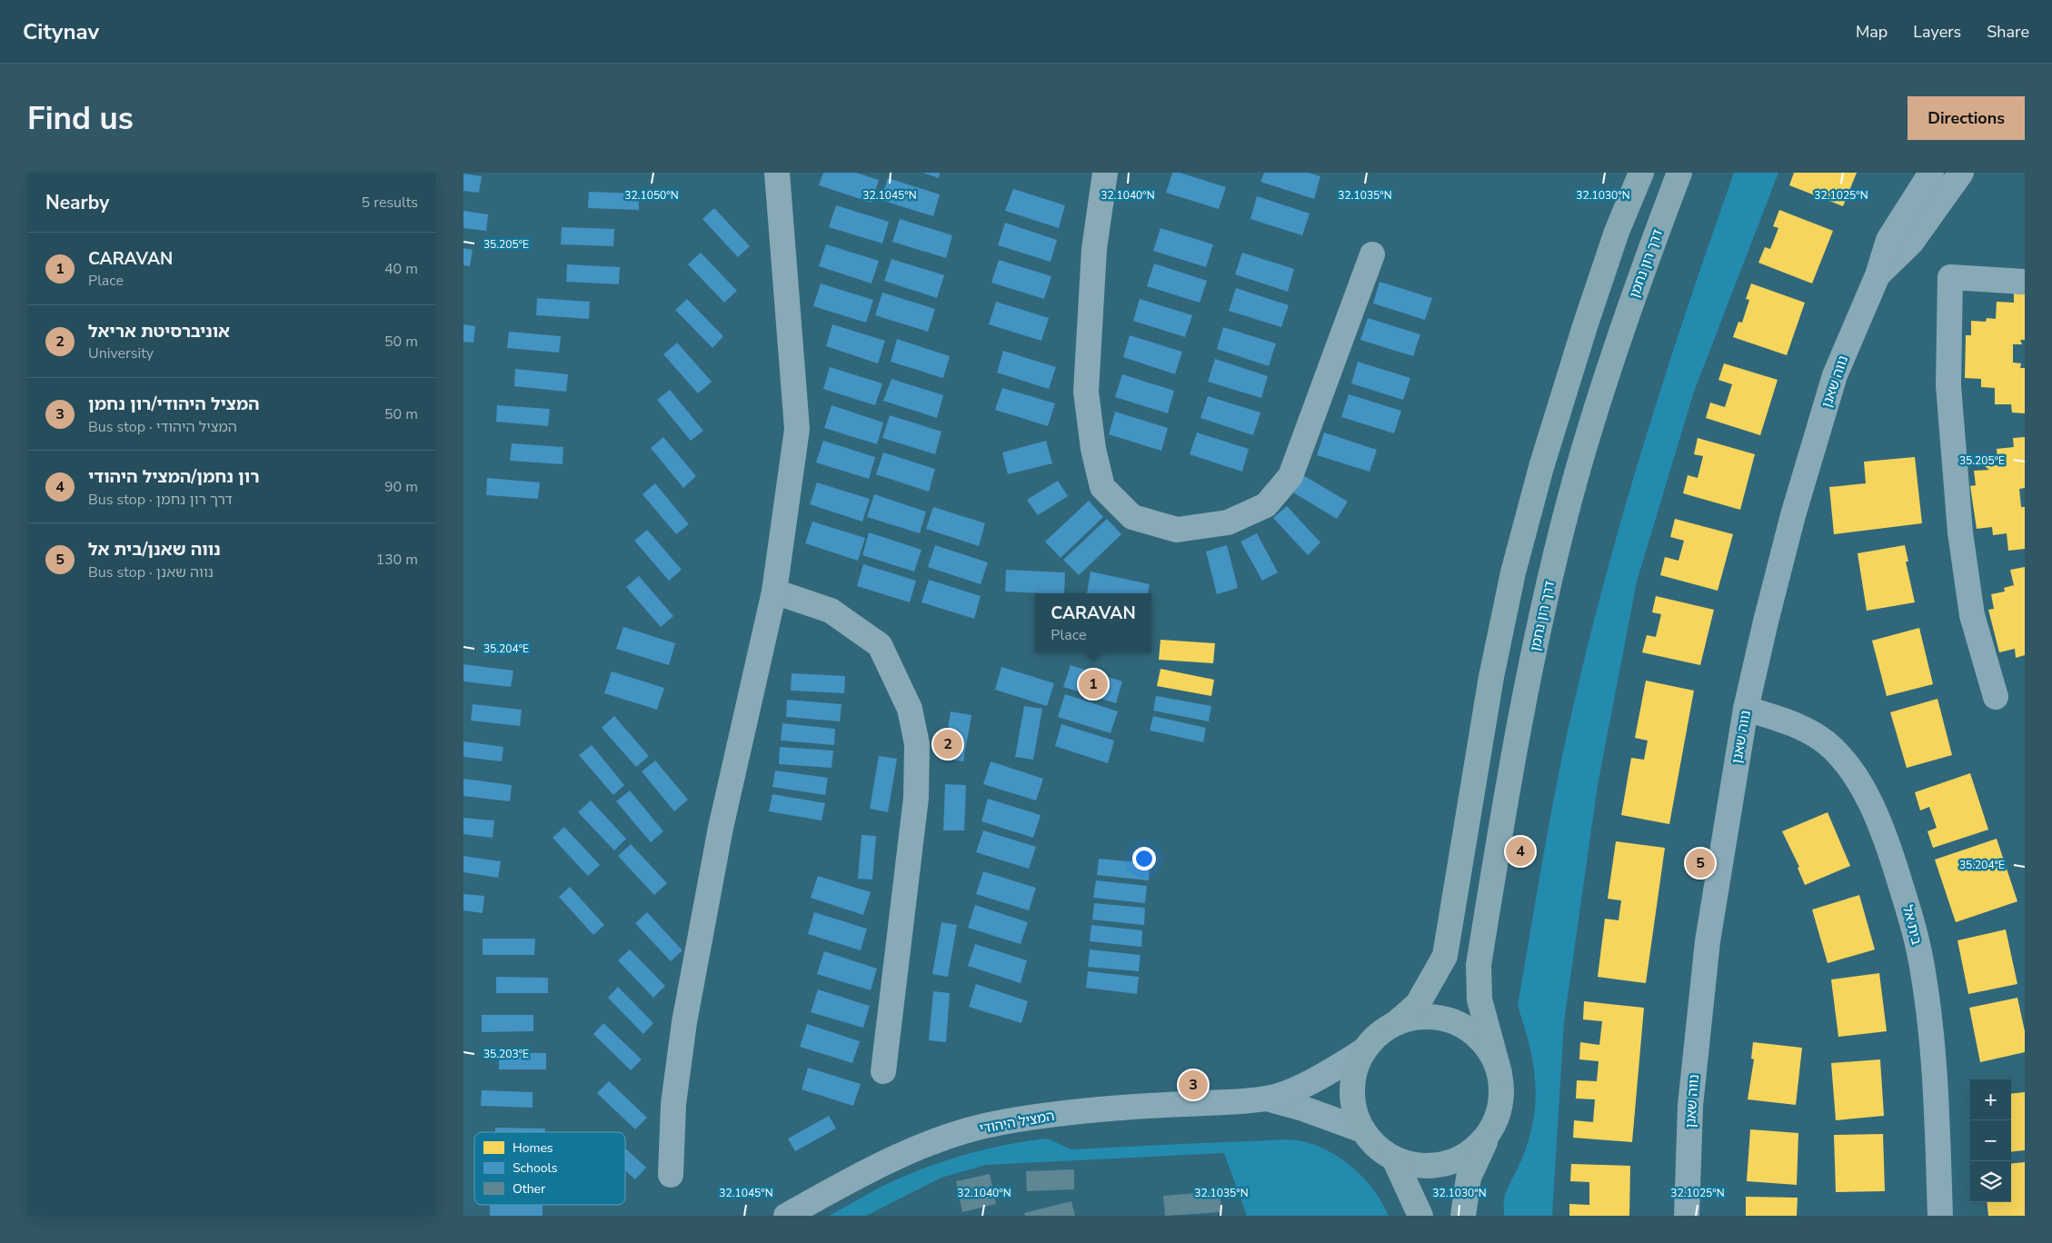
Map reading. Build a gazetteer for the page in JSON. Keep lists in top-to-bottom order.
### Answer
{
  "streets": {
    "main road": ["דרך רון נחמן"],
    "street": ["נווה שאנן", "בית אל", "המציל היהודי"]
  },
  "crossings": [
    ["דרך רון נחמן", "המציל היהודי"],
    ["נווה שאנן", "בית אל"]
  ],
  "legend": ["Homes", "Schools", "Other"],
  "page": {
    "header": "Citynav",
    "nav": ["Map", "Layers", "Share"],
    "buttons": "Directions",
    "title": "Find us",
    "heading": ["Nearby", "5 results"],
    "list": [
      {
        "mark": "1",
        "name": "CARAVAN",
        "note": "Place",
        "value": "40 m"
      },
      {
        "mark": "2",
        "name": "אוניברסיטת אריאל",
        "note": "University",
        "value": "50 m"
      },
      {
        "mark": "3",
        "name": "המציל היהודי/רון נחמן",
        "note": "Bus stop · המציל היהודי",
        "value": "50 m"
      },
      {
        "mark": "4",
        "name": "רון נחמן/המציל היהודי",
        "note": "Bus stop · דרך רון נחמן",
        "value": "90 m"
      },
      {
        "mark": "5",
        "name": "נווה שאנן/בית אל",
        "note": "Bus stop · נווה שאנן",
        "value": "130 m"
      }
    ],
    "popup": ["CARAVAN", "Place"],
    "pins": [
      "1",
      "2",
      "4",
      "5",
      "3"
    ],
    "map_buttons": ["+", "−"]
  },
  "coordinates": [
    "32.1050°N",
    "32.1045°N",
    "32.1040°N",
    "32.1035°N",
    "32.1030°N",
    "32.1025°N",
    "35.205°E",
    "35.204°E",
    "35.203°E"
  ]
}
